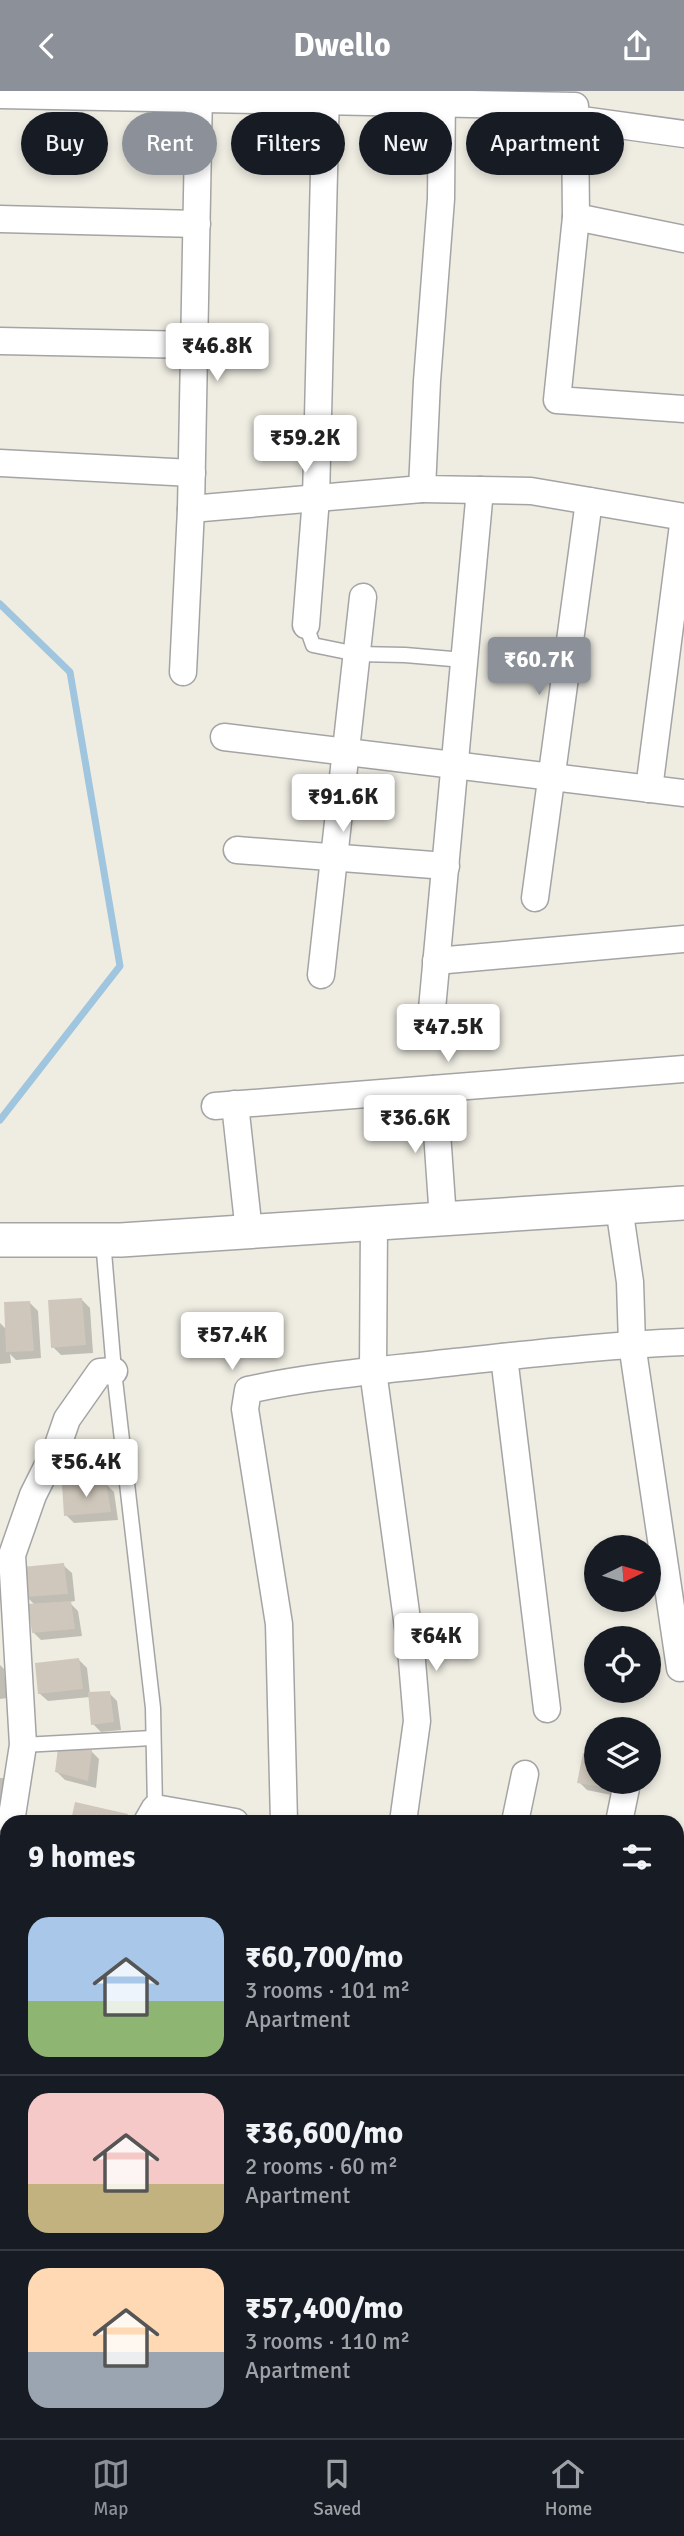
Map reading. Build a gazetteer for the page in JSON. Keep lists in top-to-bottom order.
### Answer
{
  "north": "right",
  "page": {
    "header": "Dwello",
    "chip": [
      "Buy",
      "Rent",
      "Filters",
      "New",
      "Apartment"
    ],
    "price": [
      "₹46.8K",
      "₹59.2K",
      "₹60.7K",
      "₹91.6K",
      "₹47.5K",
      "₹36.6K",
      "₹57.4K",
      "₹56.4K",
      "₹64K"
    ],
    "heading": "9 homes",
    "list": [
      {
        "name": "₹60,700/mo",
        "note": "3 rooms · 101 m² · Apartment"
      },
      {
        "name": "₹36,600/mo",
        "note": "2 rooms · 60 m² · Apartment"
      },
      {
        "name": "₹57,400/mo",
        "note": "3 rooms · 110 m² · Apartment"
      }
    ],
    "tabs": ["Map", "Saved", "Home"]
  }
}
